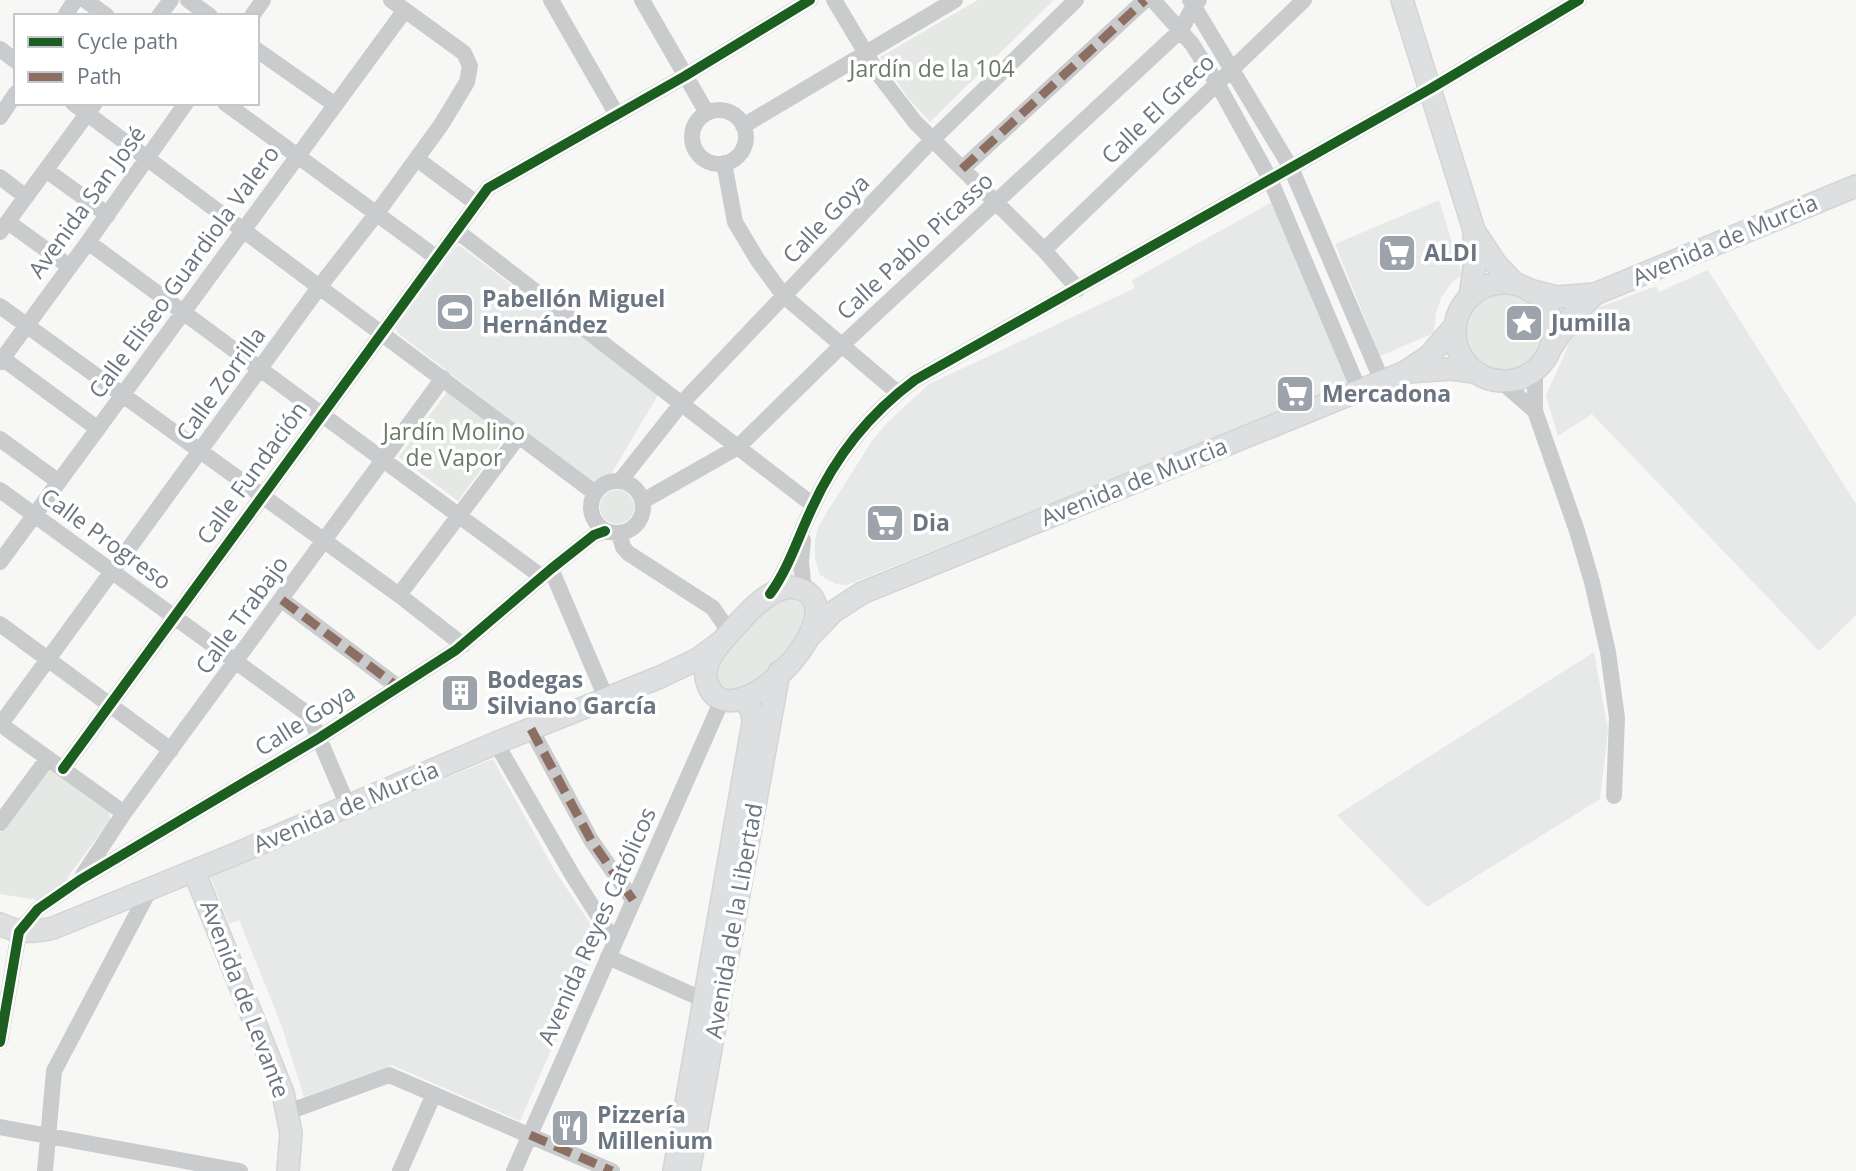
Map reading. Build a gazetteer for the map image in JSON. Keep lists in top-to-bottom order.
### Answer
{
  "streets": {
    "main road": ["Avenida de Murcia", "Avenida de la Libertad", "Avenida de Levante"],
    "street": [
      "Calle El Greco",
      "Avenida San José",
      "Calle Goya",
      "Calle Pablo Picasso",
      "Calle Eliseo Guardiola Valero",
      "Calle Zorrilla",
      "Calle Fundación",
      "Calle Progreso",
      "Calle Trabajo",
      "Avenida Reyes Católicos"
    ]
  },
  "crossings": [
    ["Calle Goya", "Avenida de Murcia"],
    ["Calle Goya", "Calle Pablo Picasso"],
    ["Calle Goya", "Calle Progreso"],
    ["Calle Goya", "Calle Trabajo"],
    ["Avenida de Murcia", "Calle Progreso"],
    ["Avenida de Murcia", "Avenida de Levante"],
    ["Calle Eliseo Guardiola Valero", "Calle Zorrilla"],
    ["Calle Eliseo Guardiola Valero", "Calle Progreso"],
    ["Calle Zorrilla", "Calle Progreso"],
    ["Calle Fundación", "Calle Progreso"],
    ["Calle Progreso", "Calle Trabajo"]
  ],
  "parks": ["Jardín de la 104", "Jardín Molino de Vapor"],
  "places": {
    "supermarket": ["ALDI", "Mercadona", "Dia"],
    "sports": ["Pabellón Miguel Hernández"],
    "place": ["Jumilla"],
    "building": ["Bodegas Silviano García"],
    "restaurant": ["Pizzería Millenium"]
  },
  "legend": ["Cycle path", "Path"]
}
